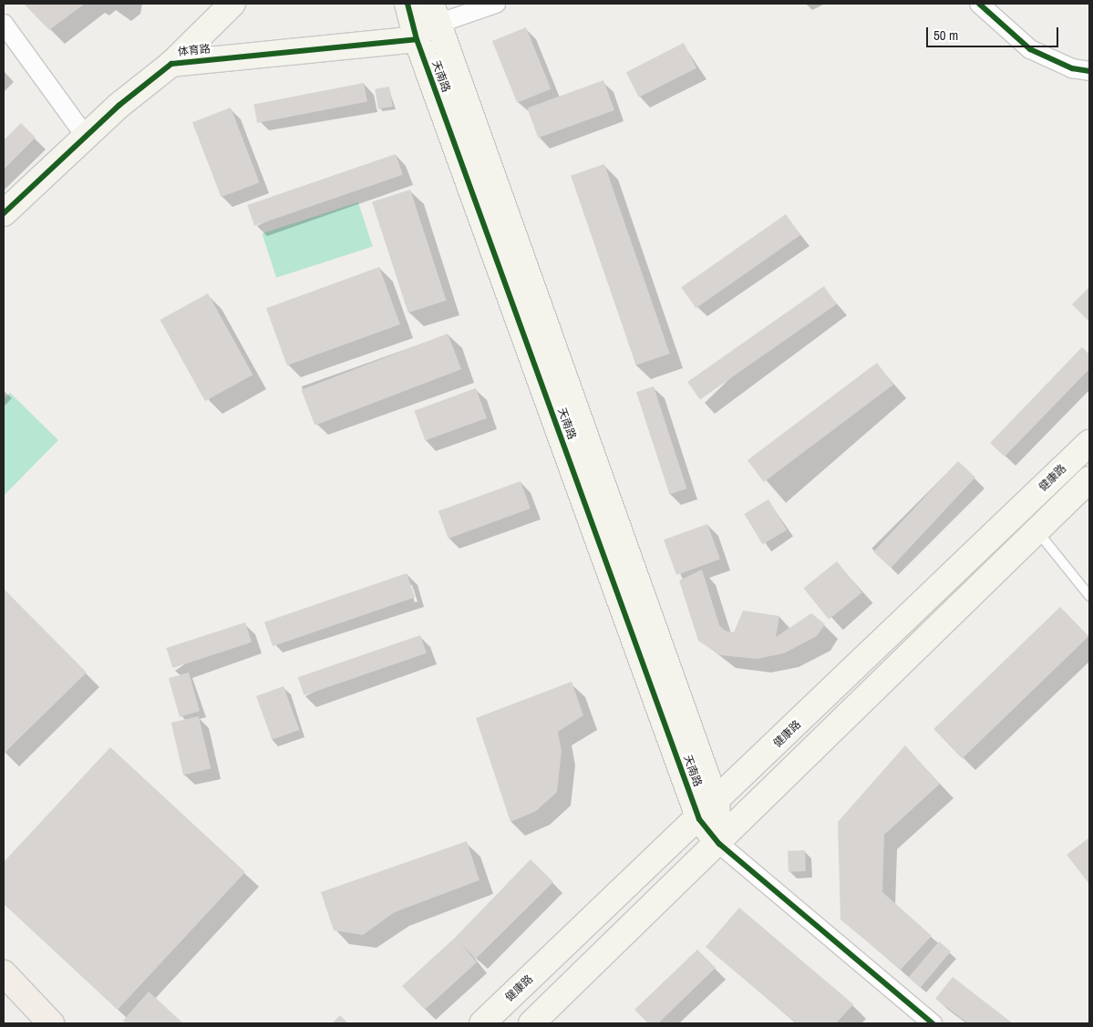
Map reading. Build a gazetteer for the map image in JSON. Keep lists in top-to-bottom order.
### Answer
{
  "streets": {
    "street": ["体育路", "天南路", "健康路"]
  },
  "crossings": [
    ["体育路", "天南路"],
    ["天南路", "健康路"]
  ],
  "scale_bar": "50 m"
}
